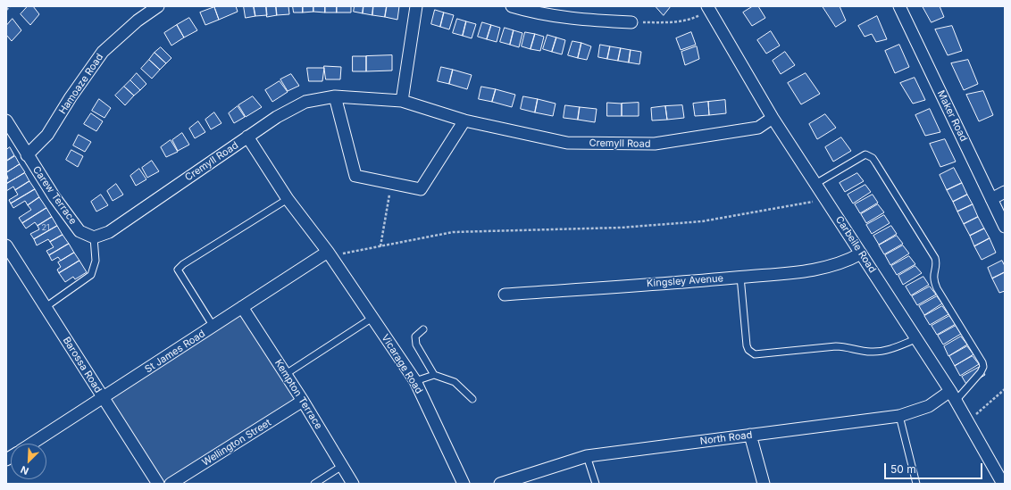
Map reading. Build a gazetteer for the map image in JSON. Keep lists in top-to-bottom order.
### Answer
{
  "streets": {
    "street": [
      "Hamoaze Road",
      "Maker Road",
      "Cremyll Road",
      "Carew Terrace",
      "Carbeile Road",
      "Kingsley Avenue",
      "St James Road",
      "Vicarage Road",
      "Barossa Road",
      "Kempton Terrace",
      "North Road",
      "Wellington Street"
    ]
  },
  "crossings": [
    ["Hamoaze Road", "Carew Terrace"],
    ["Cremyll Road", "Carew Terrace"],
    ["Cremyll Road", "Carbeile Road"],
    ["Cremyll Road", "Vicarage Road"],
    ["Carbeile Road", "Kingsley Avenue"],
    ["Carbeile Road", "North Road"],
    ["St James Road", "Vicarage Road"],
    ["St James Road", "Barossa Road"],
    ["St James Road", "Kempton Terrace"],
    ["Kempton Terrace", "Wellington Street"]
  ],
  "house_numbers": ["21"],
  "scale_bar": "50 m",
  "north": "bottom left"
}
